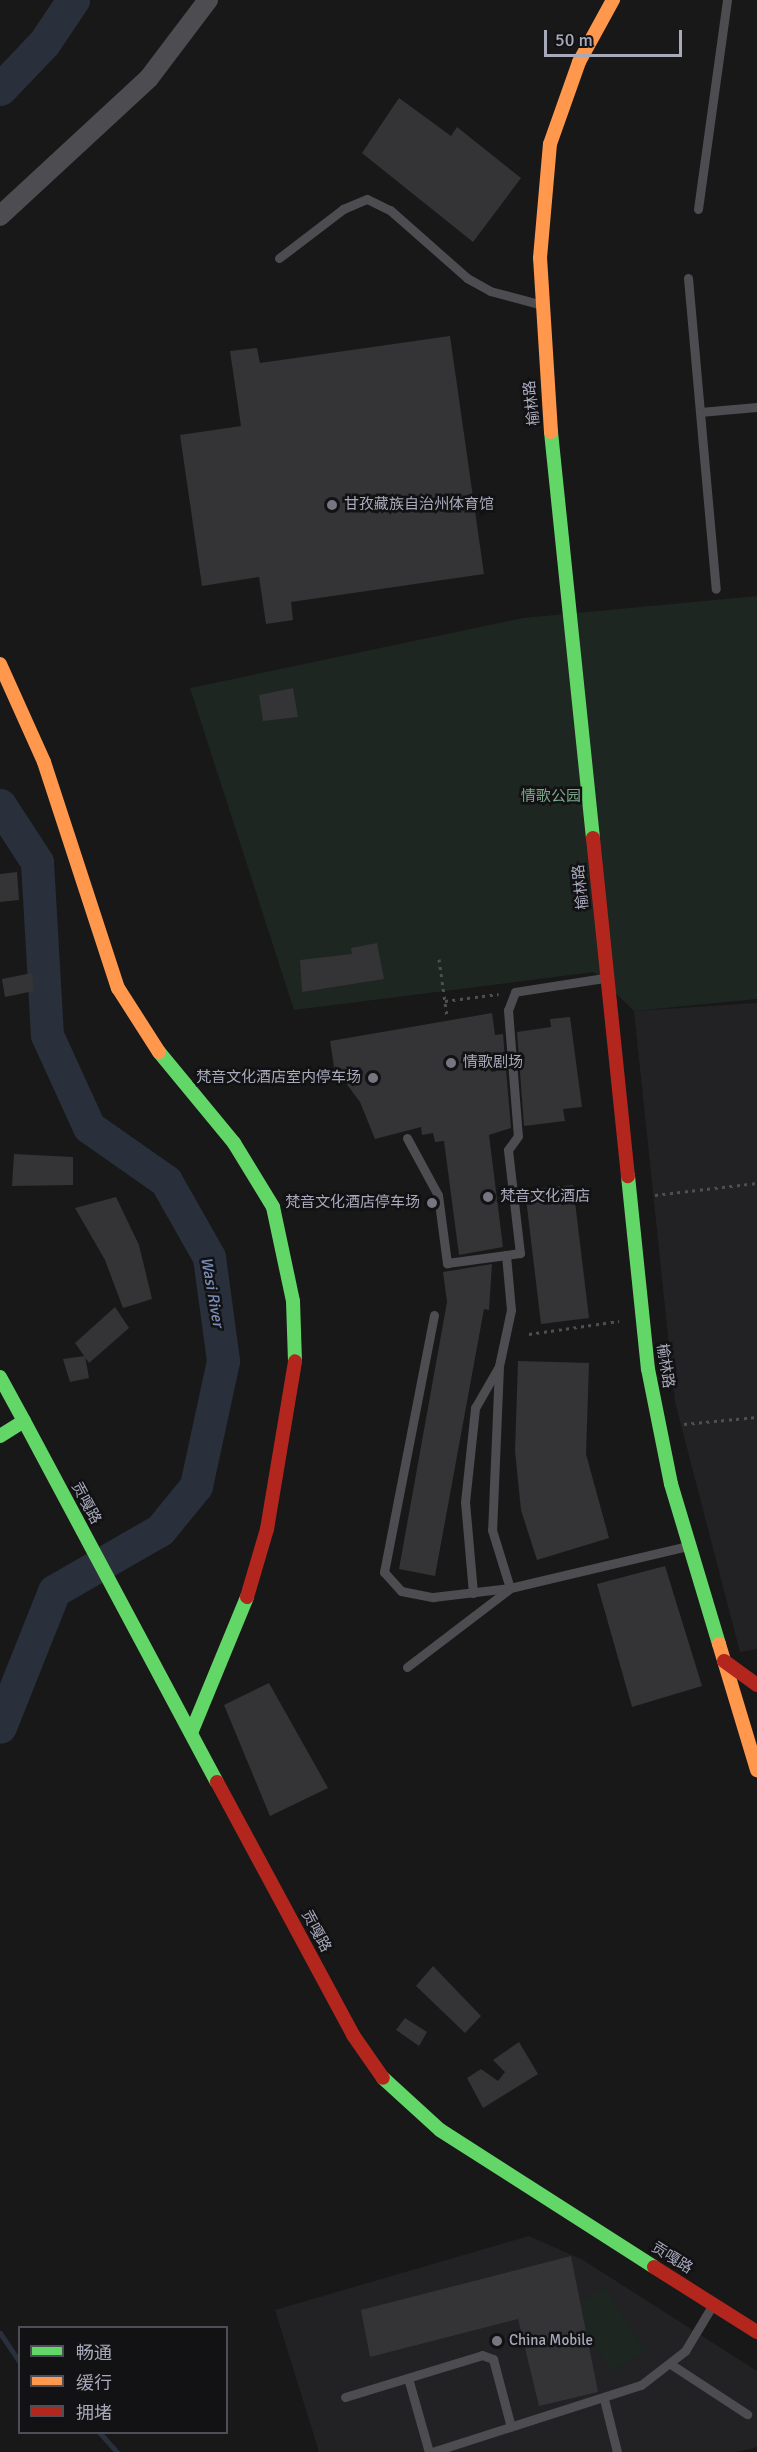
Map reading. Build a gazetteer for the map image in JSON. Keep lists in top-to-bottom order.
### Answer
{
  "streets": {
    "main road": ["榆林路", "贡嘎路"]
  },
  "water": ["Wasi River"],
  "parks": ["情歌公园"],
  "places": [
    "甘孜藏族自治州体育馆",
    "情歌剧场",
    "梵音文化酒店室内停车场",
    "梵音文化酒店",
    "梵音文化酒店停车场",
    "China Mobile"
  ],
  "legend": ["畅通", "缓行", "拥堵"],
  "scale_bar": "50 m"
}
